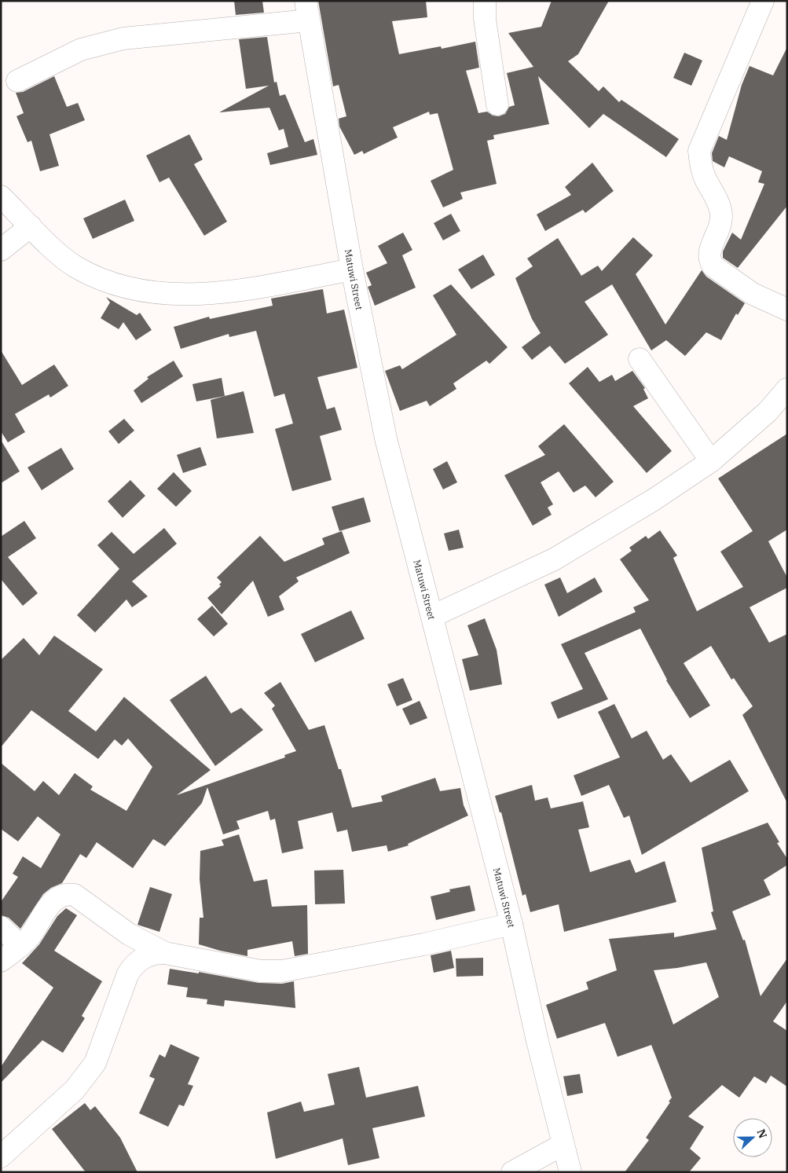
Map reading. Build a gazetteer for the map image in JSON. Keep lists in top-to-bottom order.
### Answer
{
  "streets": {
    "street": ["Matuwi Street"]
  },
  "north": "right"
}
